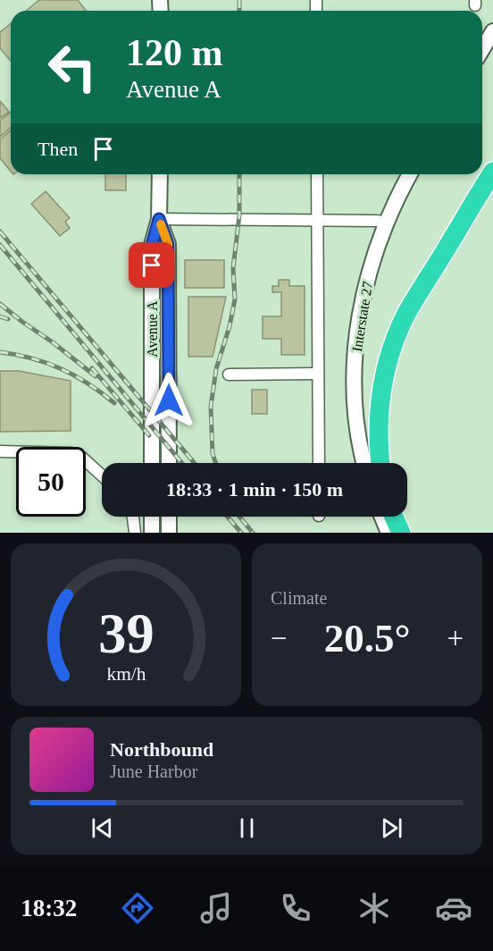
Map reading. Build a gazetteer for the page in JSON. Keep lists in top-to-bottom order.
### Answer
{
  "streets": {
    "main road": ["Interstate 27", "Avenue A"]
  },
  "page": {
    "turn": ["120 m", "Avenue A"],
    "then": "Then",
    "limit": "50",
    "trip": "18:33 · 1 min · 150 m",
    "tile": "Climate",
    "heat": ["−", "20.5°", "+"],
    "song": ["Northbound", "June Harbor"],
    "tabs": "18:32",
    "gauge": ["39", "km/h"]
  }
}
